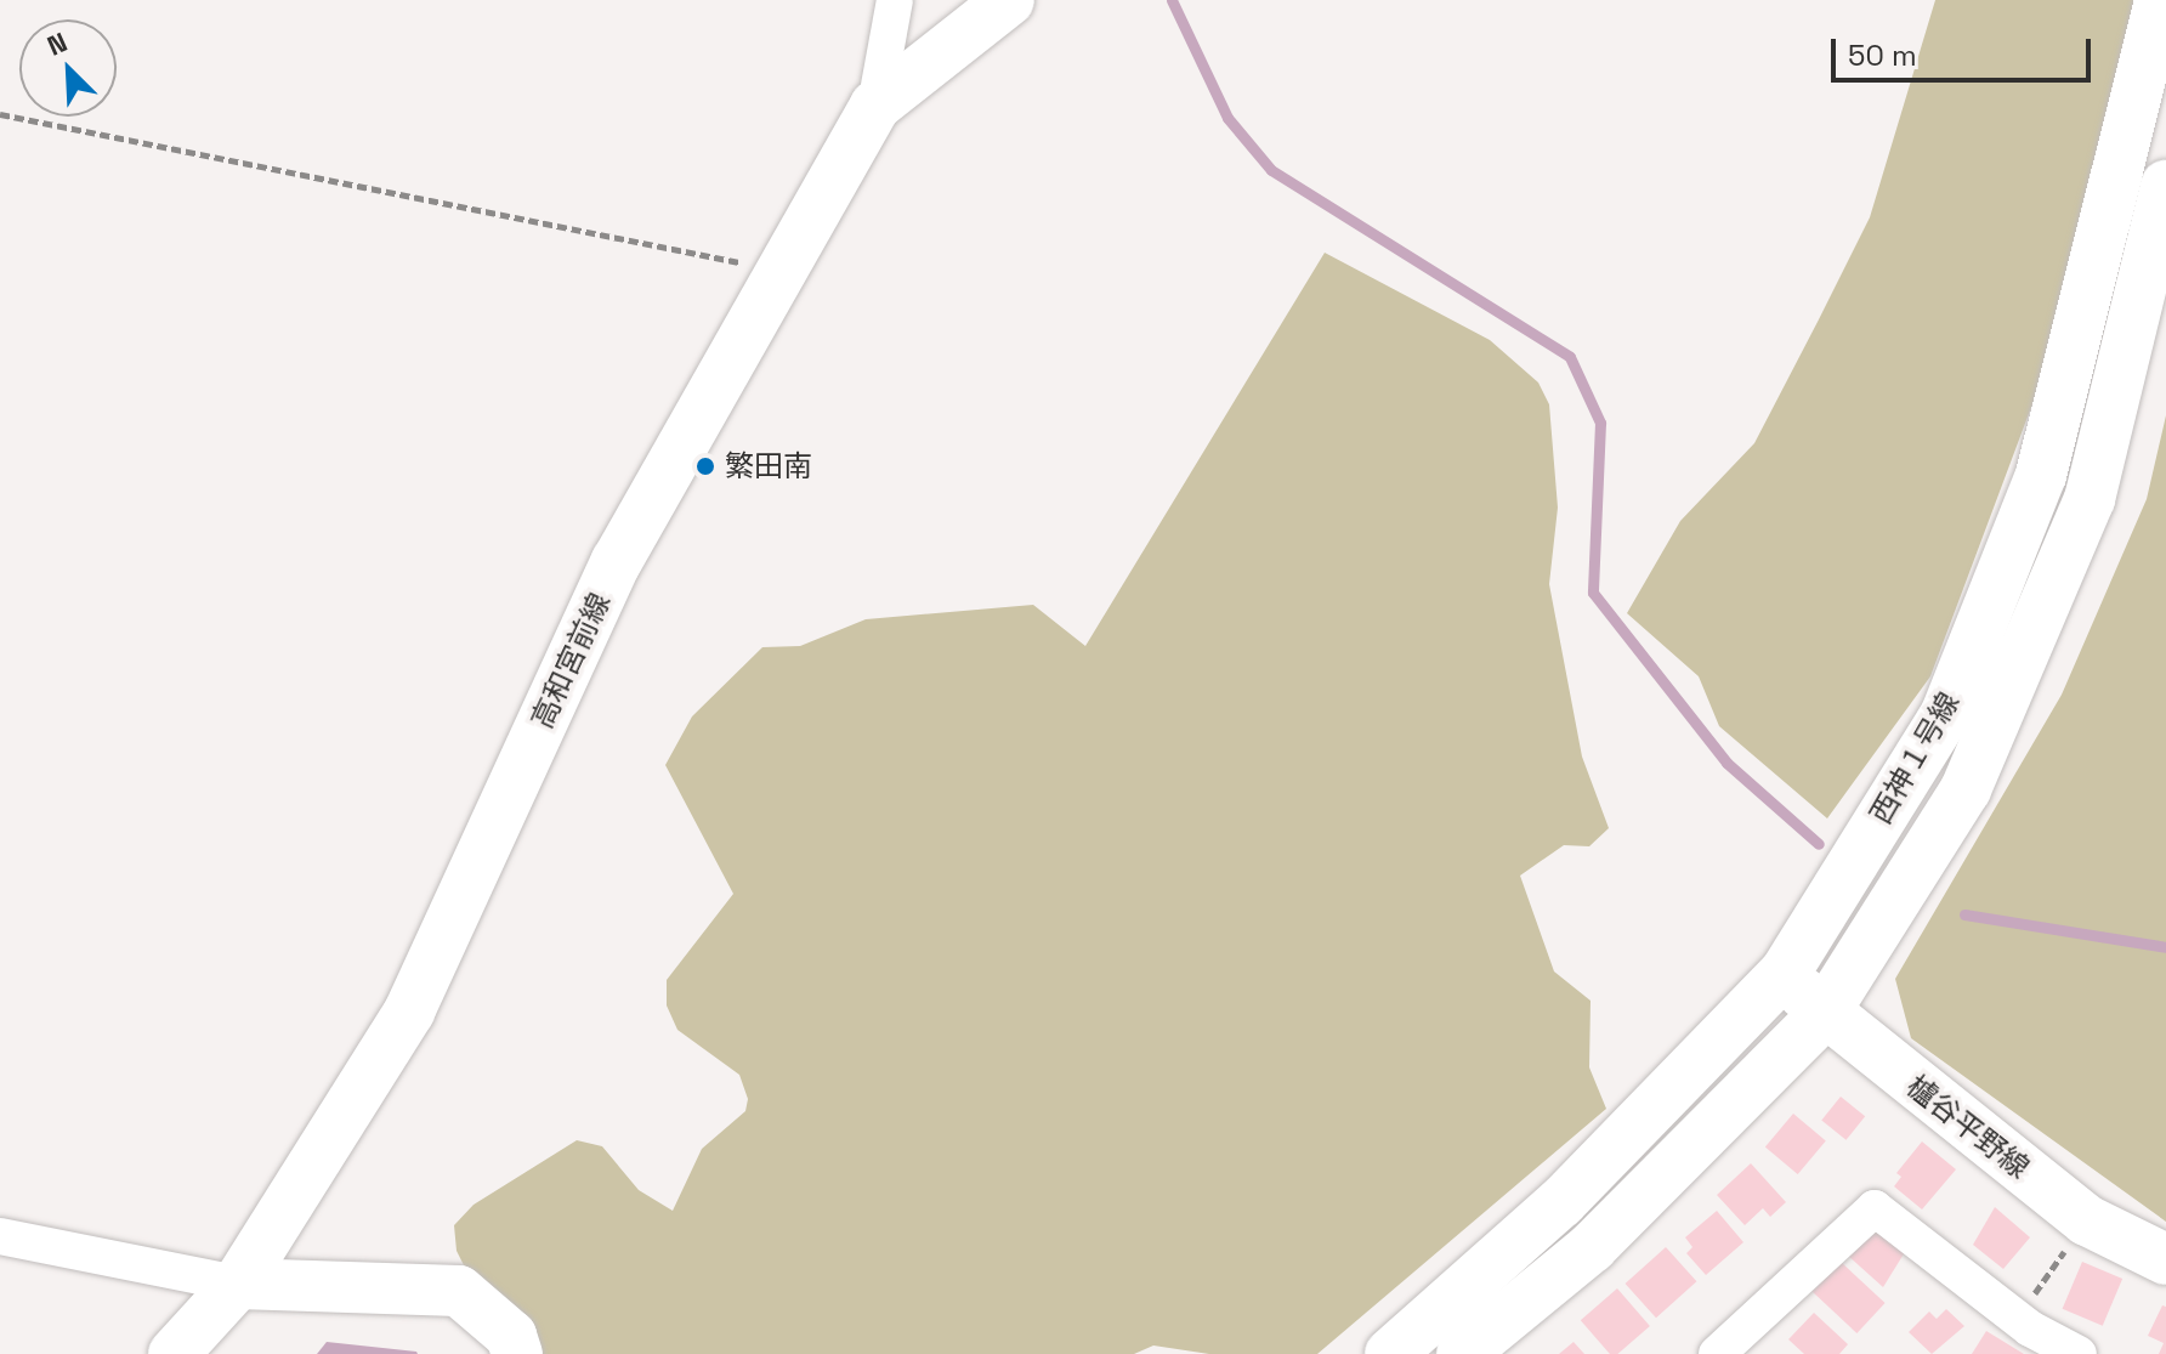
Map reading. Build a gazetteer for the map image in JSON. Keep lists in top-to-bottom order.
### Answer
{
  "streets": {
    "street": ["高和宮前線", "西神１号線", "櫨谷平野線"]
  },
  "crossings": [
    ["西神１号線", "櫨谷平野線"]
  ],
  "places": ["繁田南"],
  "scale_bar": "50 m",
  "north": "top left"
}
